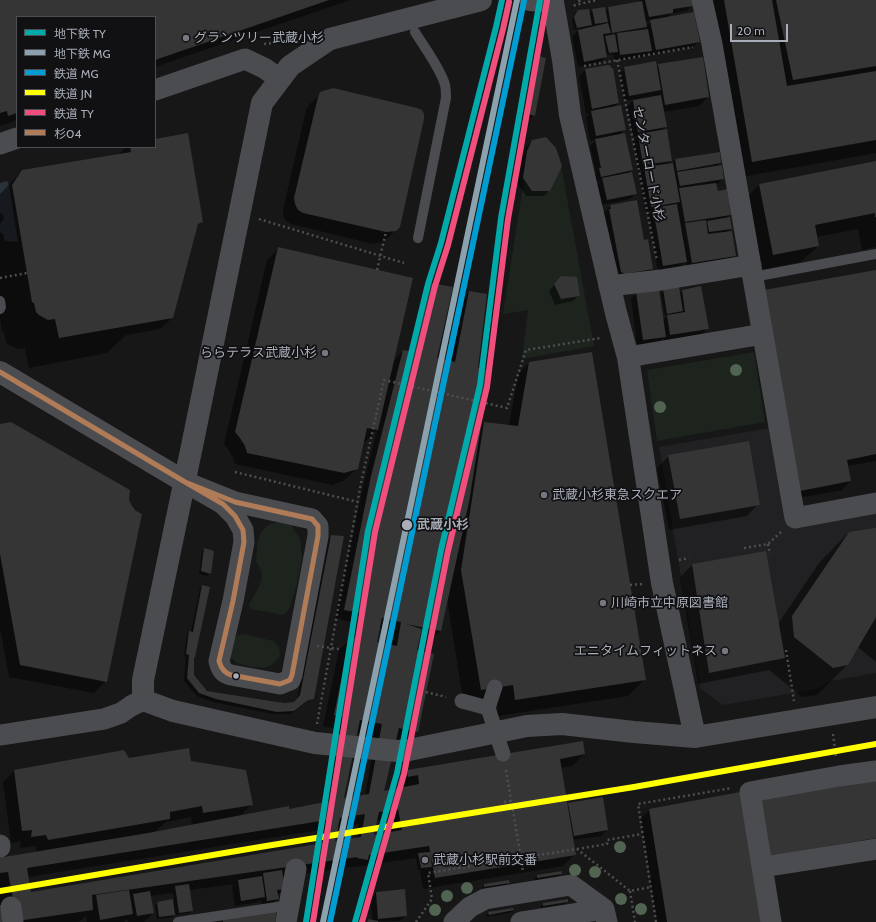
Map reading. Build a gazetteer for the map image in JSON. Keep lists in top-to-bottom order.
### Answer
{
  "streets": {
    "path": ["センターロード小杉"]
  },
  "places": [
    "グランツリー武蔵小杉",
    "ららテラス武蔵小杉",
    "武蔵小杉東急スクエア",
    "武蔵小杉",
    "川崎市立中原図書館",
    "エニタイムフィットネス",
    "武蔵小杉駅前交番"
  ],
  "lines": [
    "metro line TY",
    "metro line MG",
    "rail line MG",
    "rail line TY",
    "transit line 杉04",
    "rail line JN"
  ],
  "legend": [
    "地下鉄 TY",
    "地下鉄 MG",
    "鉄道 MG",
    "鉄道 JN",
    "鉄道 TY",
    "杉04"
  ],
  "scale_bar": "20 m"
}
